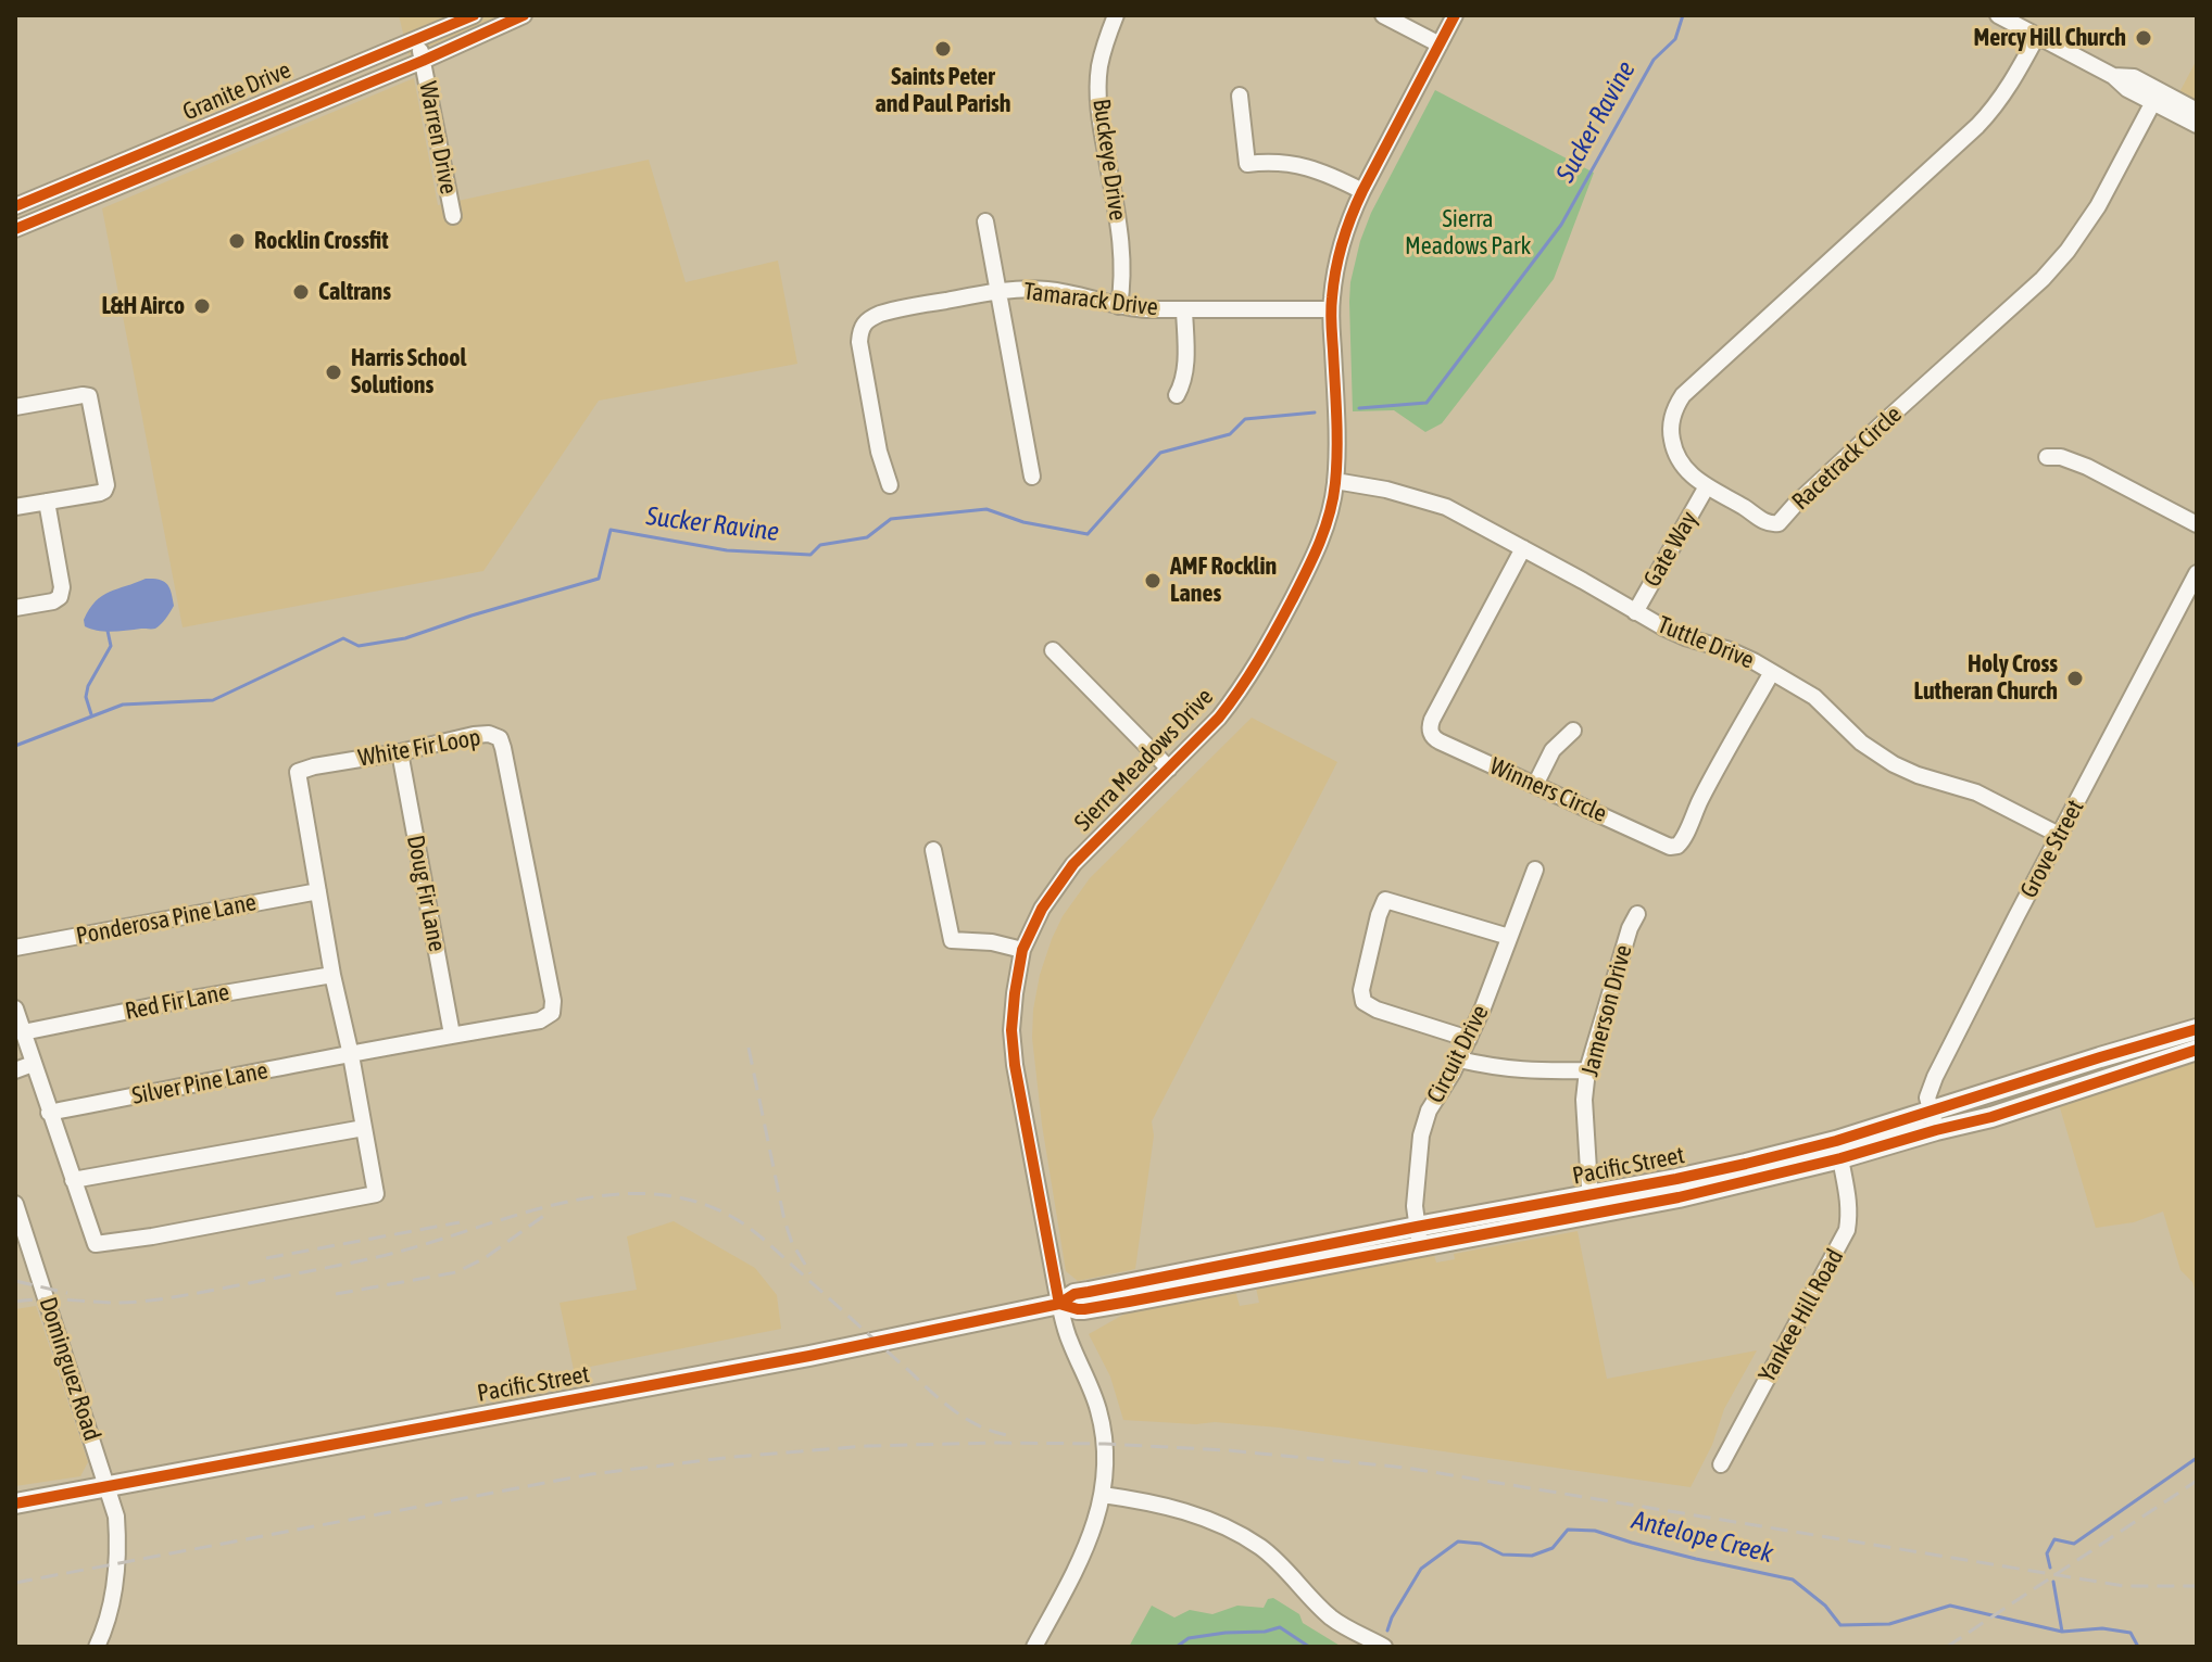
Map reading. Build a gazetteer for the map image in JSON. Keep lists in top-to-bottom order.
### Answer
{
  "streets": {
    "main road": ["Pacific Street"],
    "street": [
      "Granite Drive",
      "Warren Drive",
      "Buckeye Drive",
      "Tamarack Drive",
      "Racetrack Circle",
      "Gate Way",
      "Tuttle Drive",
      "White Fir Loop",
      "Sierra Meadows Drive",
      "Winners Circle",
      "Grove Street",
      "Doug Fir Lane",
      "Ponderosa Pine Lane",
      "Red Fir Lane",
      "Jamerson Drive",
      "Circuit Drive",
      "Silver Pine Lane",
      "Yankee Hill Road",
      "Dominguez Road"
    ]
  },
  "crossings": [
    ["Granite Drive", "Warren Drive"],
    ["Buckeye Drive", "Tamarack Drive"],
    ["Tamarack Drive", "Sierra Meadows Drive"],
    ["Racetrack Circle", "Gate Way"],
    ["Gate Way", "Tuttle Drive"],
    ["Tuttle Drive", "Sierra Meadows Drive"],
    ["Tuttle Drive", "Winners Circle"],
    ["Tuttle Drive", "Grove Street"],
    ["White Fir Loop", "Doug Fir Lane"],
    ["White Fir Loop", "Ponderosa Pine Lane"],
    ["White Fir Loop", "Red Fir Lane"],
    ["White Fir Loop", "Silver Pine Lane"],
    ["Sierra Meadows Drive", "Pacific Street"],
    ["Grove Street", "Pacific Street"],
    ["Jamerson Drive", "Pacific Street"],
    ["Circuit Drive", "Pacific Street"],
    ["Pacific Street", "Yankee Hill Road"],
    ["Pacific Street", "Dominguez Road"]
  ],
  "water": ["Sucker Ravine", "Antelope Creek"],
  "parks": ["Sierra Meadows Park"],
  "places": [
    "Mercy Hill Church",
    "Saints Peter and Paul Parish",
    "Rocklin Crossfit",
    "Caltrans",
    "L&H Airco",
    "Harris School Solutions",
    "AMF Rocklin Lanes",
    "Holy Cross Lutheran Church"
  ]
}
